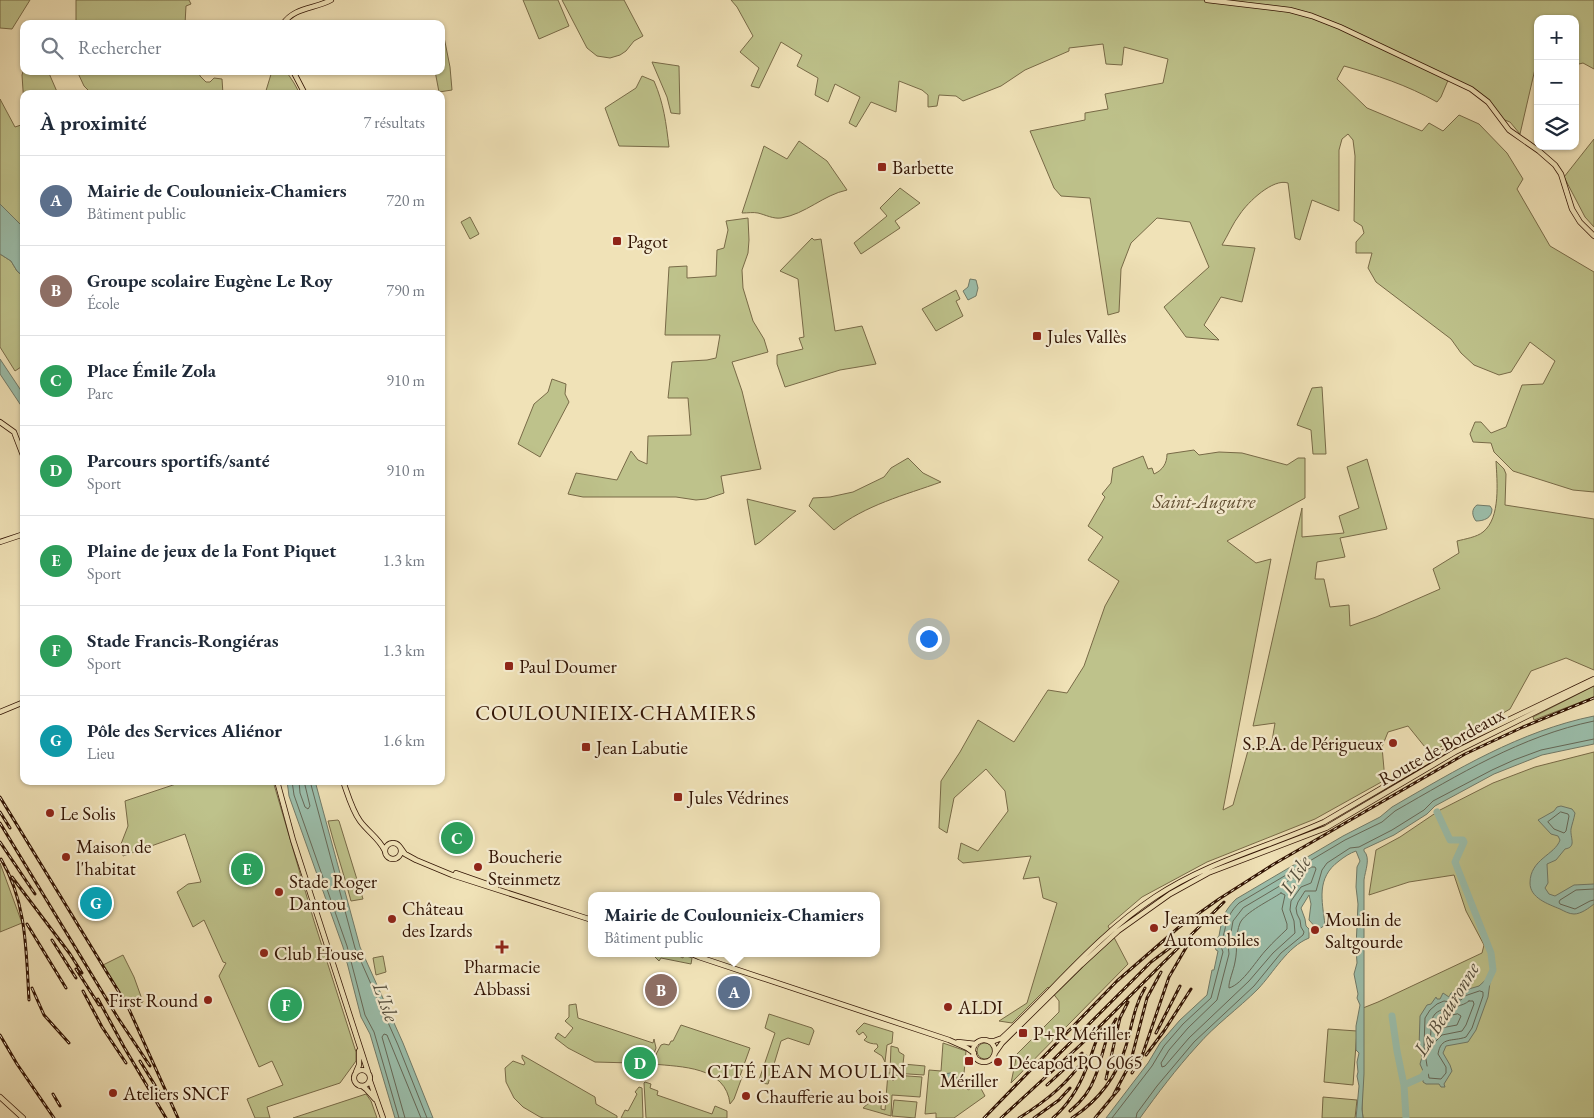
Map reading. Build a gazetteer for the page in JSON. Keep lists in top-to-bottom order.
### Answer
{
  "streets": {
    "main road": ["Route de Bordeaux"]
  },
  "districts": ["COULOUNIEIX-CHAMIERS", "CITÉ JEAN MOULIN"],
  "water": ["L'Isle", "La Beauronne"],
  "parks": ["Saint-Augutre"],
  "places": {
    "transit": [
      "Barbette",
      "Pagot",
      "Jules Vallès",
      "Paul Doumer",
      "Jean Labutie",
      "Jules Védrines",
      "P+R Mériller",
      "Mériller"
    ],
    "other": [
      "S.P.A. de Périgueux",
      "Le Solis",
      "Maison de l'habitat",
      "Boucherie Steinmetz",
      "Stade Roger Dantou",
      "Château des Izards",
      "Jeammet Automobiles",
      "Moulin de Saltgourde",
      "Club House",
      "First Round",
      "ALDI",
      "Décapod PO 6065",
      "Ateliers SNCF",
      "Chaufferie au bois"
    ],
    "health": ["Pharmacie Abbassi"]
  },
  "page": {
    "map_buttons": ["+", "−"],
    "search": "Rechercher",
    "heading": ["À proximité", "7 résultats"],
    "list": [
      {
        "mark": "A",
        "name": "Mairie de Coulounieix-Chamiers",
        "note": "Bâtiment public",
        "value": "720 m"
      },
      {
        "mark": "B",
        "name": "Groupe scolaire Eugène Le Roy",
        "note": "École",
        "value": "790 m"
      },
      {
        "mark": "C",
        "name": "Place Émile Zola",
        "note": "Parc",
        "value": "910 m"
      },
      {
        "mark": "D",
        "name": "Parcours sportifs/santé",
        "note": "Sport",
        "value": "910 m"
      },
      {
        "mark": "E",
        "name": "Plaine de jeux de la Font Piquet",
        "note": "Sport",
        "value": "1.3 km"
      },
      {
        "mark": "F",
        "name": "Stade Francis-Rongiéras",
        "note": "Sport",
        "value": "1.3 km"
      },
      {
        "mark": "G",
        "name": "Pôle des Services Aliénor",
        "note": "Lieu",
        "value": "1.6 km"
      }
    ],
    "pins": [
      "C",
      "E",
      "G",
      "B",
      "A",
      "F",
      "D"
    ],
    "popup": ["Mairie de Coulounieix-Chamiers", "Bâtiment public"]
  }
}
